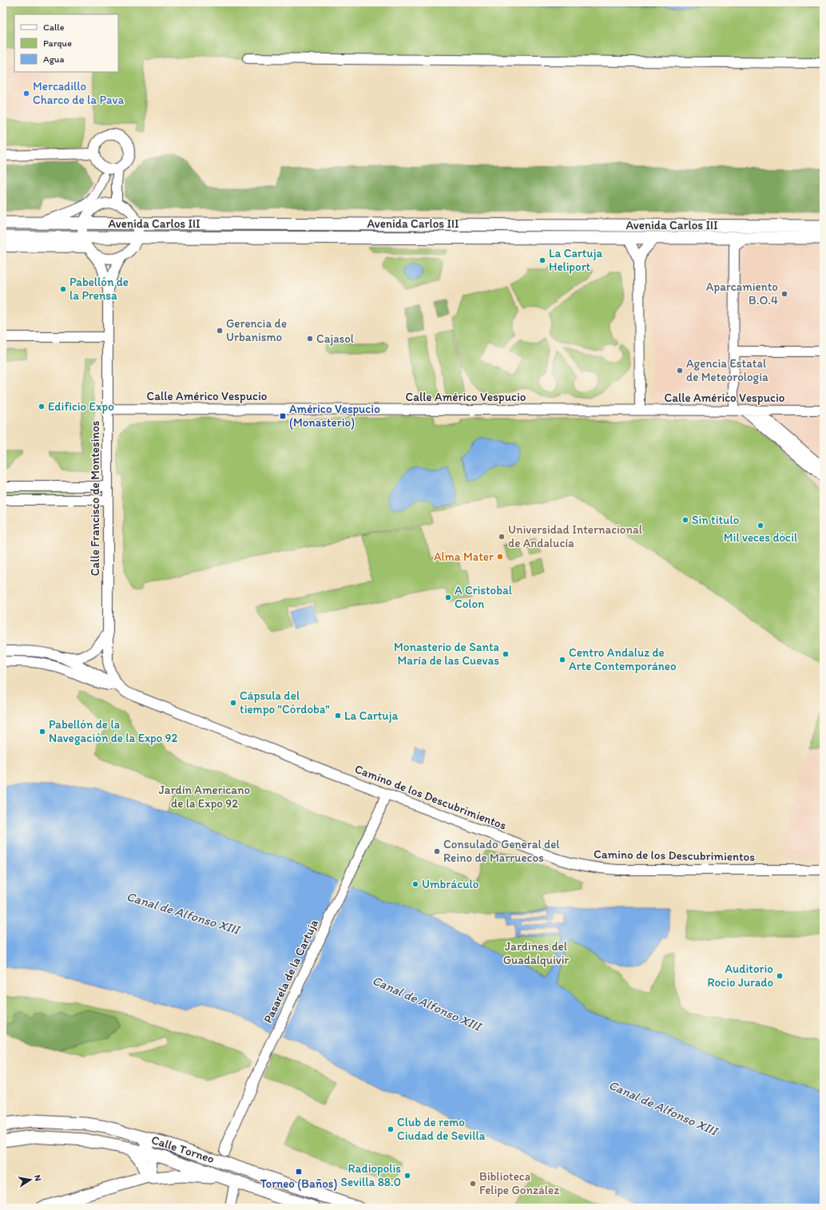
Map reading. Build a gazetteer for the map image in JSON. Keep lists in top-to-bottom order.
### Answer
{
  "streets": {
    "main road": ["Avenida Carlos III", "Calle Torneo"],
    "street": [
      "Calle Américo Vespucio",
      "Calle Francisco de Montesinos",
      "Camino de los Descubrimientos",
      "Pasarela de la Cartuja"
    ]
  },
  "crossings": [
    ["Avenida Carlos III", "Calle Francisco de Montesinos"],
    ["Calle Américo Vespucio", "Calle Francisco de Montesinos"],
    ["Calle Francisco de Montesinos", "Camino de los Descubrimientos"],
    ["Camino de los Descubrimientos", "Pasarela de la Cartuja"],
    ["Pasarela de la Cartuja", "Calle Torneo"]
  ],
  "water": ["Canal de Alfonso XIII"],
  "parks": ["Jardín Americano de la Expo 92", "Jardines del Guadalquivir"],
  "places": {
    "other": [
      "Mercadillo Charco de la Pava",
      "La Cartuja Heliport",
      "Pabellón de la Prensa",
      "Aparcamiento B.O.4",
      "Gerencia de Urbanismo",
      "Cajasol",
      "Agencia Estatal de Meteorología",
      "Edificio Expo",
      "Sin título",
      "Mil veces dócil",
      "Universidad Internacional de Andalucía",
      "Alma Mater",
      "A Cristobal Colon",
      "Monasterio de Santa María de las Cuevas",
      "Centro Andaluz de Arte Contemporáneo",
      "Cápsula del tiempo \"Córdoba\"",
      "La Cartuja",
      "Pabellón de la Navegación de la Expo 92",
      "Consulado General del Reino de Marruecos",
      "Umbráculo",
      "Auditorio Rocio Jurado",
      "Club de remo Ciudad de Sevilla",
      "Radiopolis Sevilla 88.0",
      "Biblioteca Felipe González"
    ],
    "transit": ["Américo Vespucio (Monasterio)", "Torneo (Baños)"]
  },
  "legend": ["Calle", "Parque", "Agua"],
  "north": "right"
}
